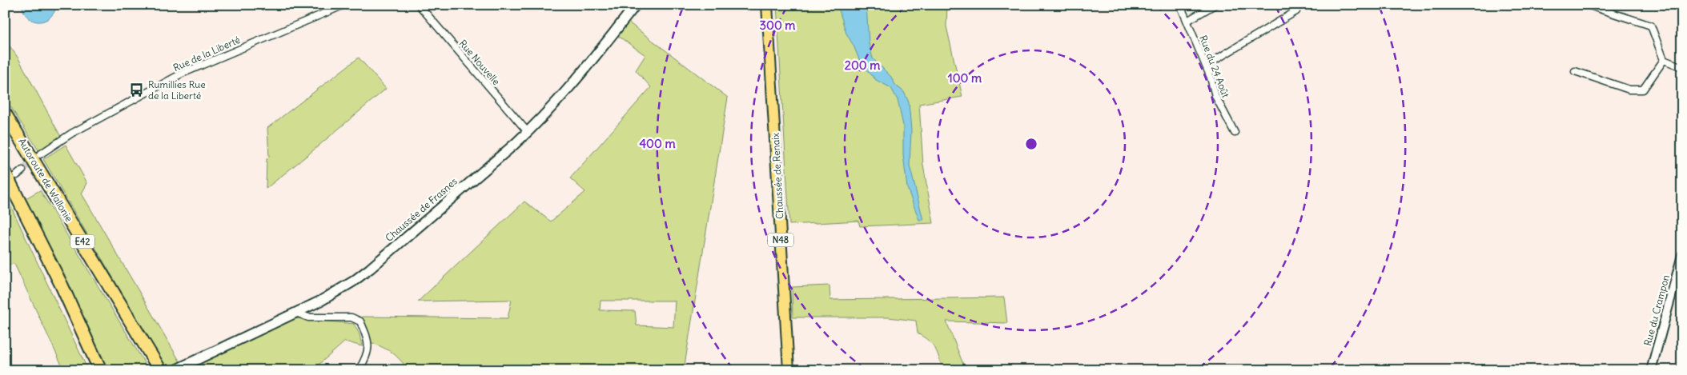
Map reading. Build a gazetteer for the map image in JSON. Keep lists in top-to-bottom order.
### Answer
{
  "streets": {
    "highway": ["Autoroute de Wallonie", "E42"],
    "main road": ["Chaussée de Renaix", "Chaussée de Frasnes", "N48"],
    "street": [
      "Rue de la Liberté",
      "Rue Nouvelle",
      "Rue du 24 Août",
      "Rue du Crampon"
    ]
  },
  "crossings": [
    ["Rue Nouvelle", "Chaussée de Frasnes"]
  ],
  "places": {
    "bus stop": ["Rumillies Rue de la Liberté"]
  },
  "rings": [
    "300 m",
    "200 m",
    "100 m",
    "400 m"
  ]
}
